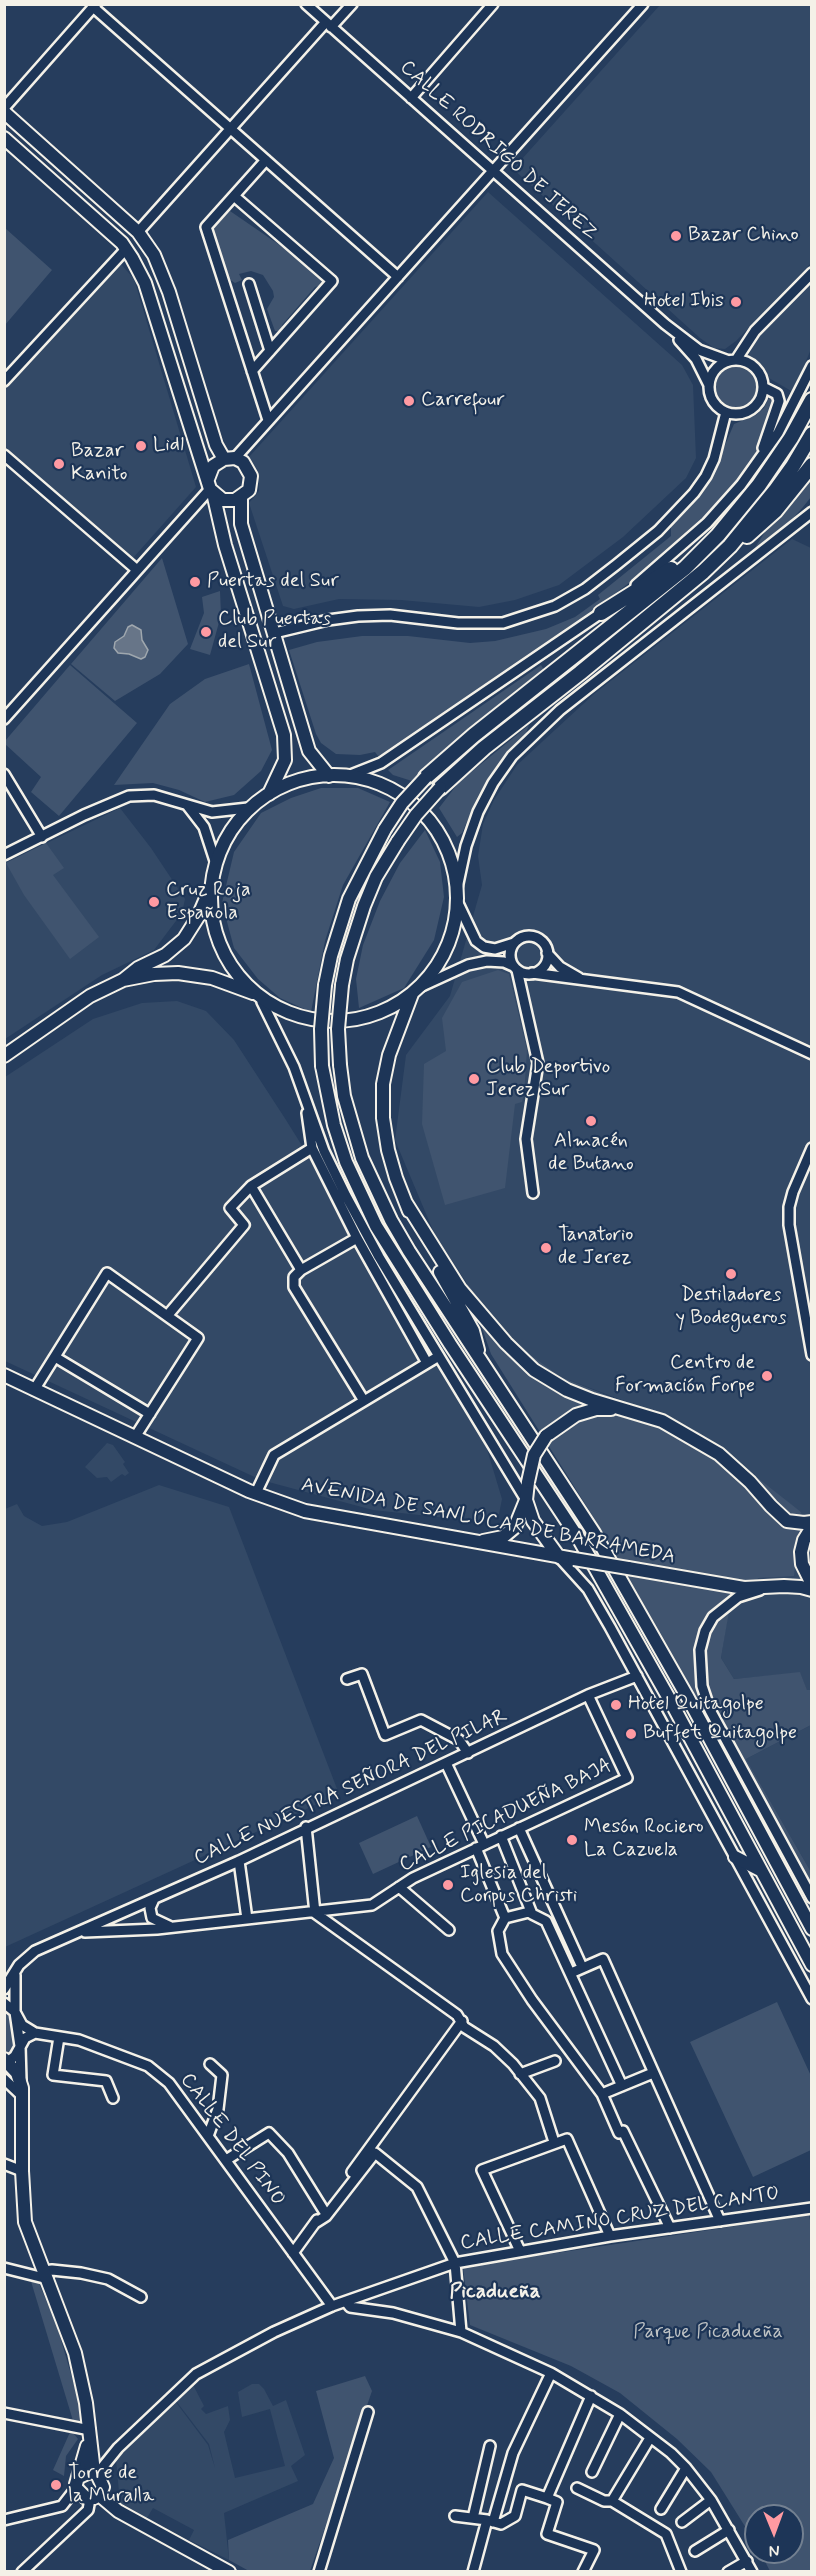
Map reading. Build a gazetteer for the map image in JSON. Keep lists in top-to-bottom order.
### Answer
{
  "streets": {
    "main road": ["AVENIDA DE SANLÚCAR DE BARRAMEDA"],
    "street": [
      "CALLE RODRIGO DE JEREZ",
      "CALLE NUESTRA SEÑORA DEL PILAR",
      "CALLE PICADUEÑA BAJA",
      "CALLE DEL PINO",
      "CALLE CAMINO CRUZ DEL CANTO"
    ]
  },
  "crossings": [
    ["CALLE NUESTRA SEÑORA DEL PILAR", "CALLE PICADUEÑA BAJA"],
    ["CALLE DEL PINO", "CALLE CAMINO CRUZ DEL CANTO"]
  ],
  "districts": ["Picadueña"],
  "parks": ["Parque Picadueña"],
  "places": [
    "Bazar Chino",
    "Hotel Ibis",
    "Carrefour",
    "Lidl",
    "Bazar Kanito",
    "Puertas del Sur",
    "Club Puertas del Sur",
    "Cruz Roja Española",
    "Club Deportivo Jerez Sur",
    "Almacén de Butano",
    "Tanatorio de Jerez",
    "Destiladores y Bodegueros",
    "Centro de Formación Forpe",
    "Hotel Quitagolpe",
    "Buffet Quitagolpe",
    "Mesón Rociero La Cazuela",
    "Iglesia del Corpus Christi",
    "Torre de la Muralla"
  ],
  "north": "bottom"
}
